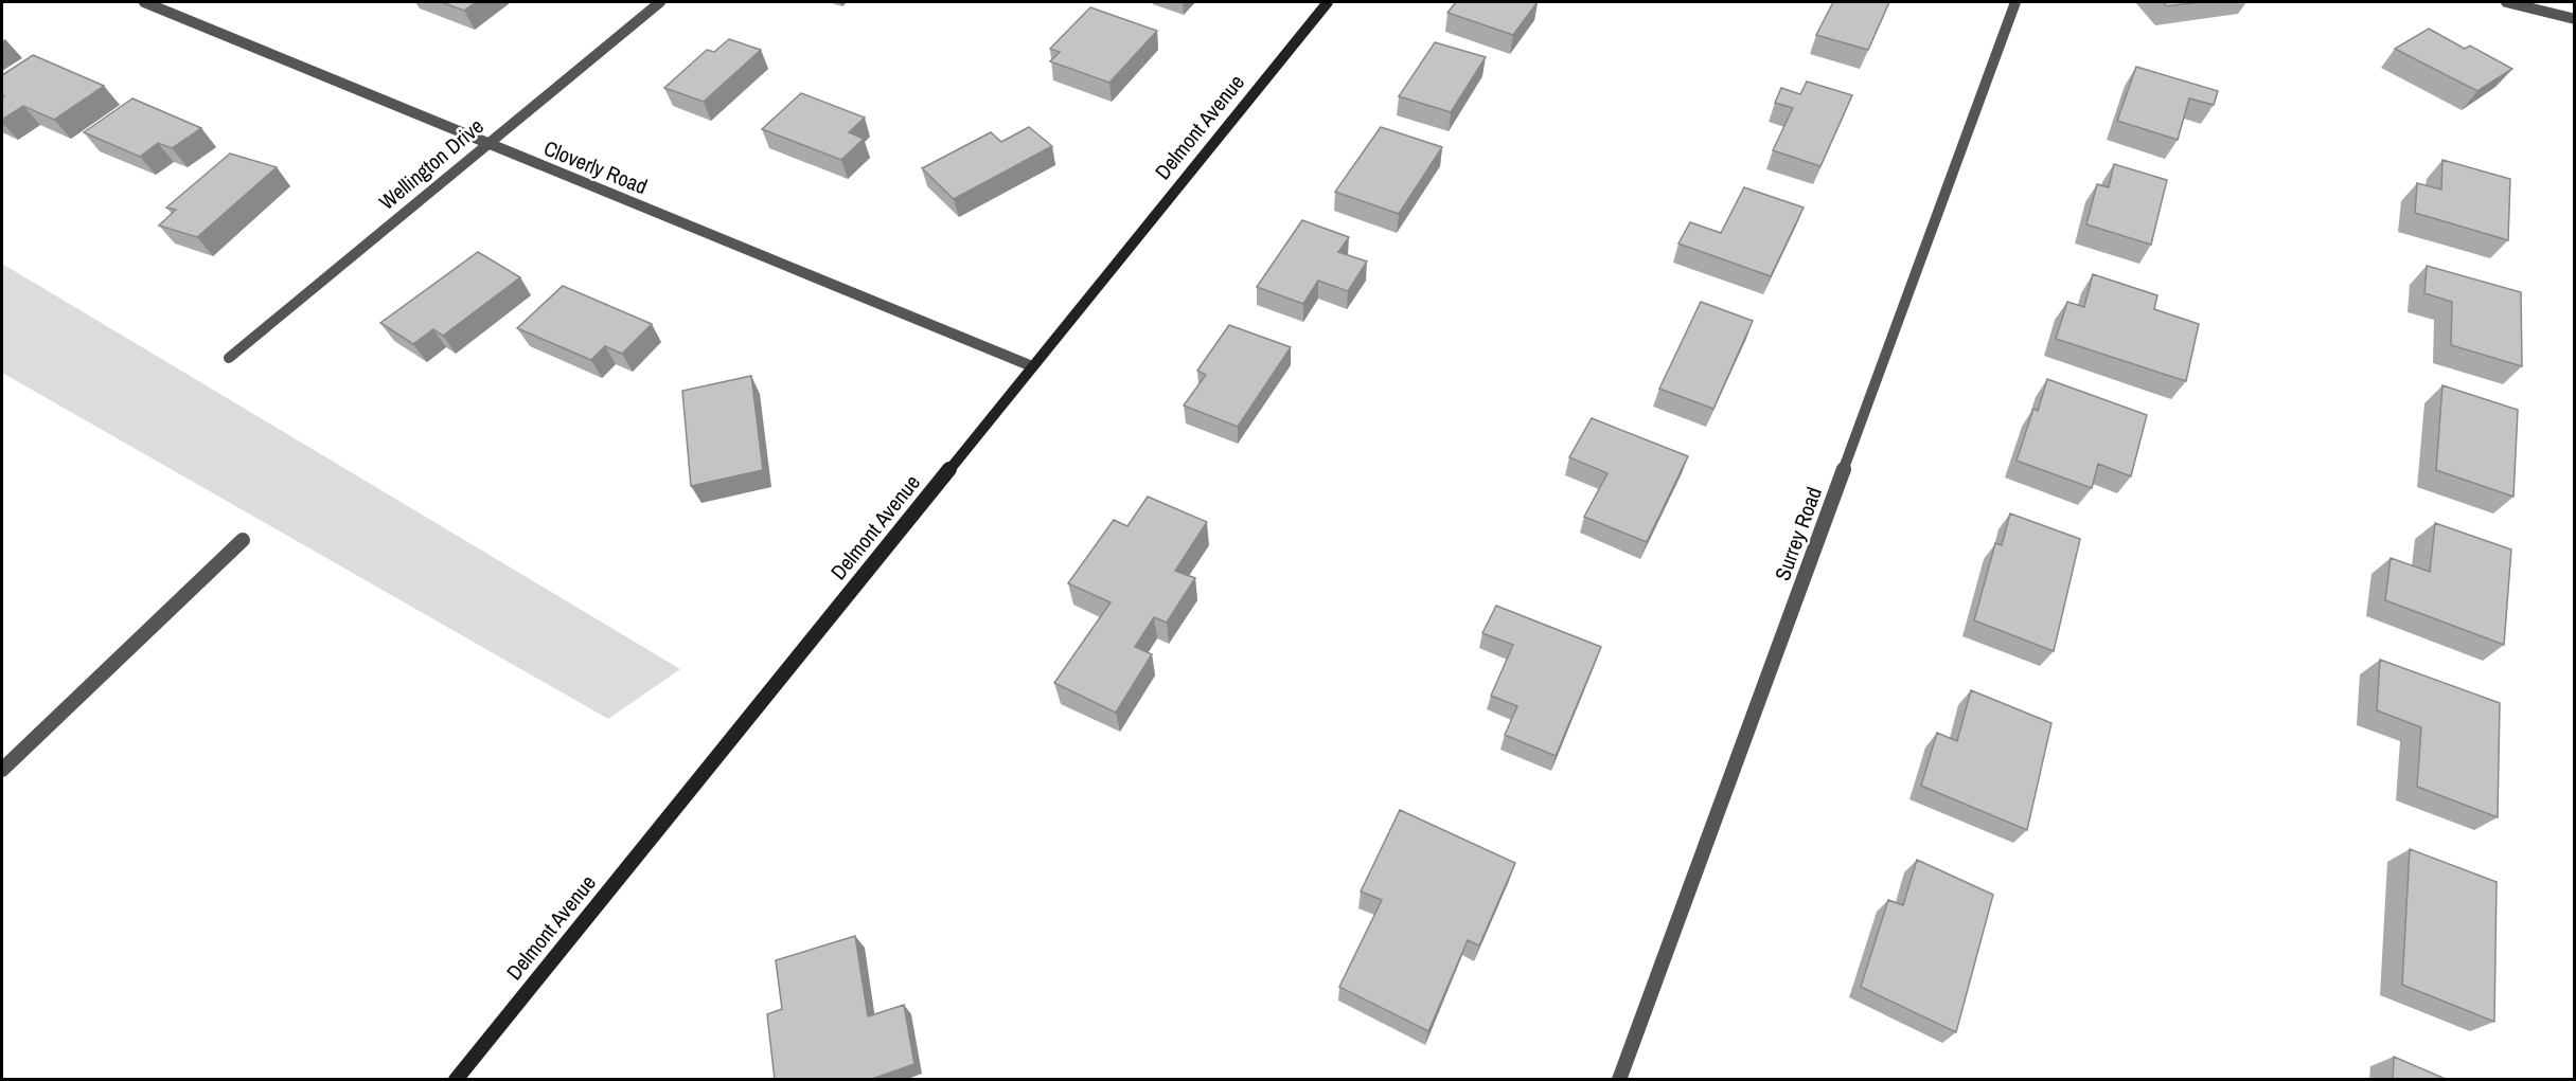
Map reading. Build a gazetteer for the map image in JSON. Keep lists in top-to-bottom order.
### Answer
{
  "streets": {
    "street": [
      "Delmont Avenue",
      "Wellington Drive",
      "Cloverly Road",
      "Surrey Road"
    ]
  },
  "crossings": [
    ["Delmont Avenue", "Cloverly Road"],
    ["Wellington Drive", "Cloverly Road"]
  ]
}
